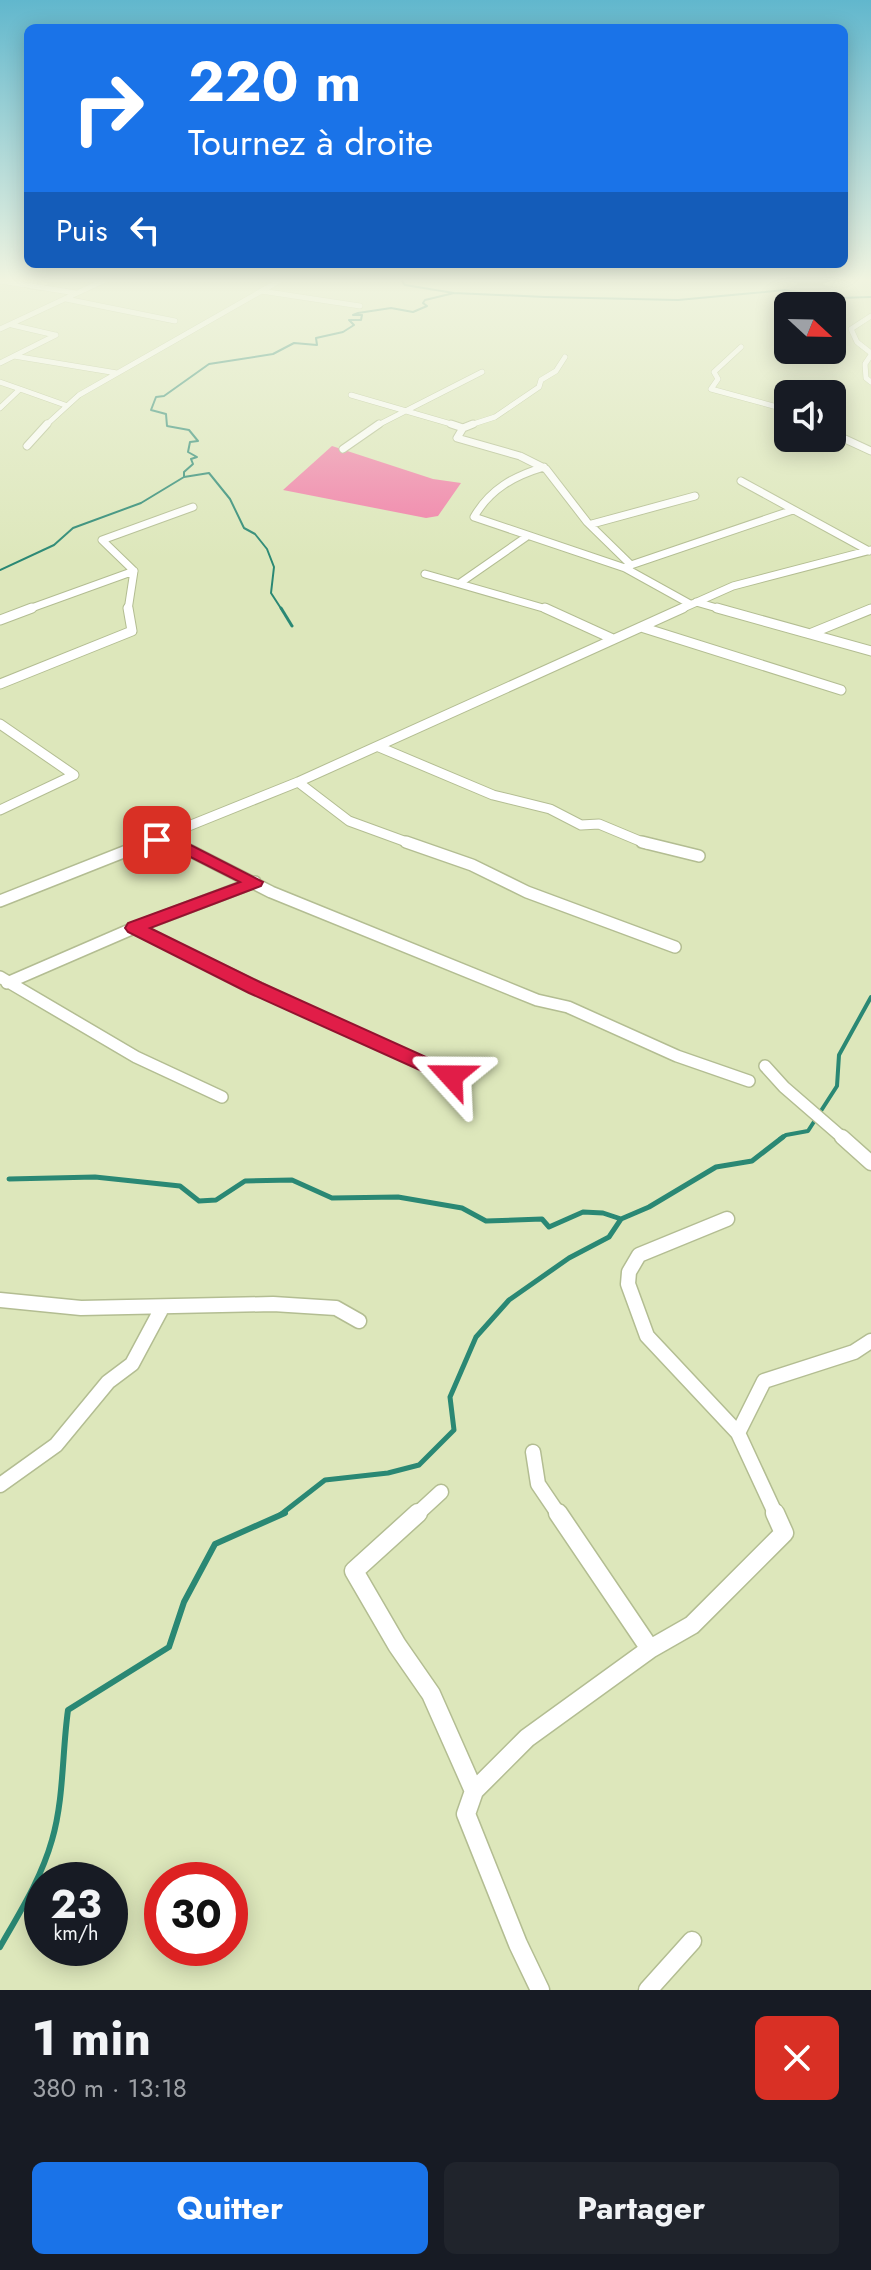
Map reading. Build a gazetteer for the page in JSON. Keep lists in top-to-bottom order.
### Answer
{
  "north": "right",
  "page": {
    "turn": ["220 m", "Tournez à droite"],
    "then": "Puis",
    "speed": "23 km/h",
    "limit": "30",
    "heading": ["1 min", "380 m · 13:18"],
    "buttons": ["Quitter", "Partager"]
  }
}
